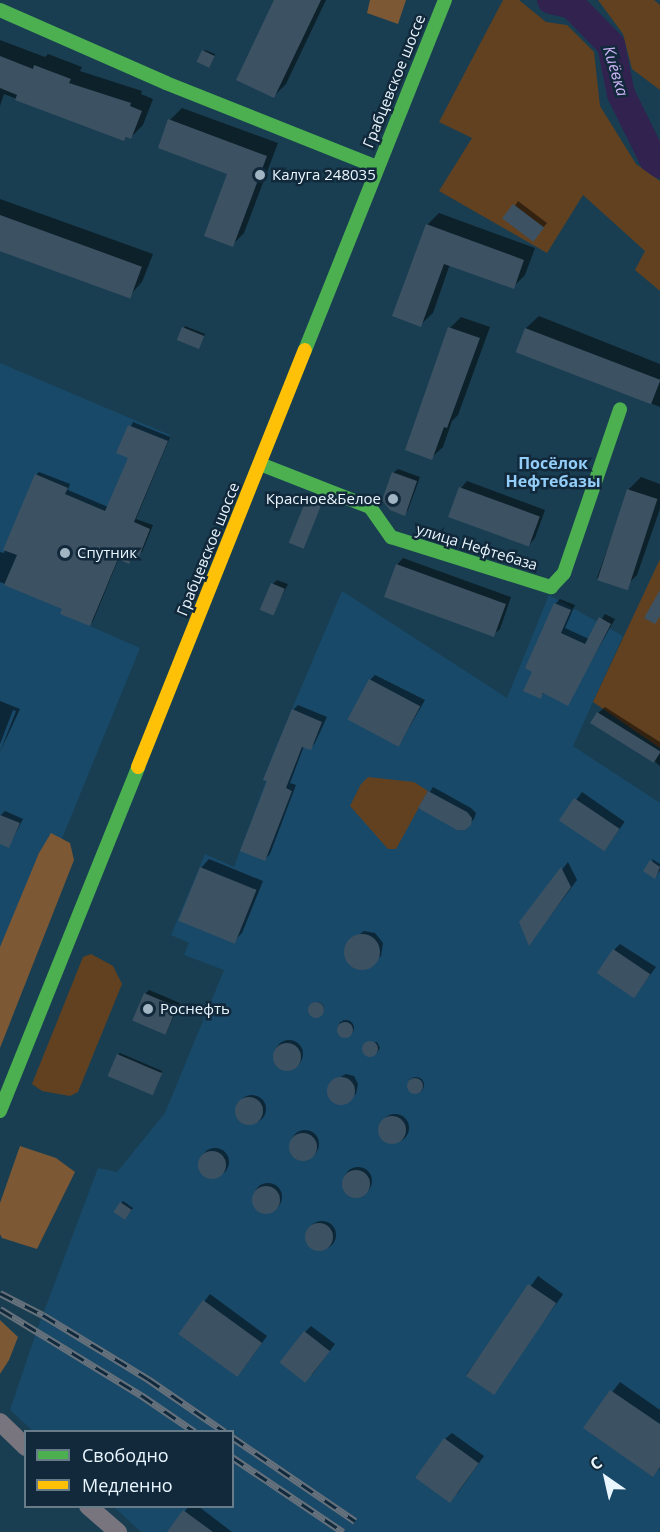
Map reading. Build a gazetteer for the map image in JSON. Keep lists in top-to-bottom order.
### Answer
{
  "streets": {
    "main road": ["Грабцевское шоссе", "улица Нефтебаза"]
  },
  "crossings": [
    ["Грабцевское шоссе", "улица Нефтебаза"]
  ],
  "districts": ["Посёлок Нефтебазы"],
  "water": ["Киёвка"],
  "places": [
    "Калуга 248035",
    "Красное&Белое",
    "Спутник",
    "Роснефть"
  ],
  "legend": ["Свободно", "Медленно"],
  "north": "top left"
}
